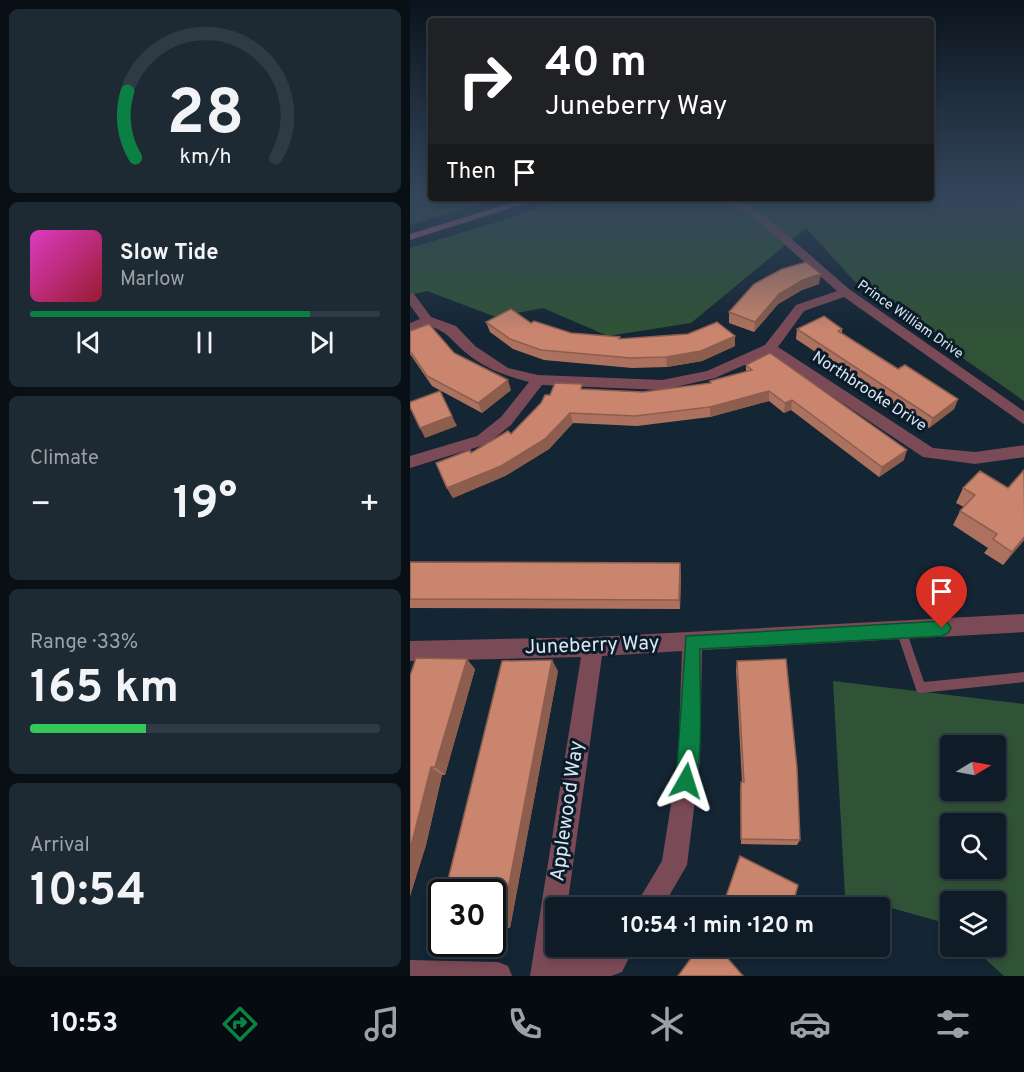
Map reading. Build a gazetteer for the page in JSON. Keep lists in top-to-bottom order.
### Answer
{
  "streets": {
    "street": [
      "Prince William Drive",
      "Northbrooke Drive",
      "Juneberry Way",
      "Applewood Way"
    ]
  },
  "crossings": [
    ["Juneberry Way", "Applewood Way"]
  ],
  "north": "right",
  "page": {
    "turn": ["40 m", "Juneberry Way"],
    "then": "Then",
    "song": ["Slow Tide", "Marlow"],
    "tile": [
      "Climate",
      ["Range · 33%", "165 km"],
      ["Arrival", "10:54"]
    ],
    "heat": ["−", "19°", "+"],
    "limit": "30",
    "trip": "10:54 · 1 min · 120 m",
    "tabs": "10:53",
    "gauge": ["28", "km/h"]
  }
}
